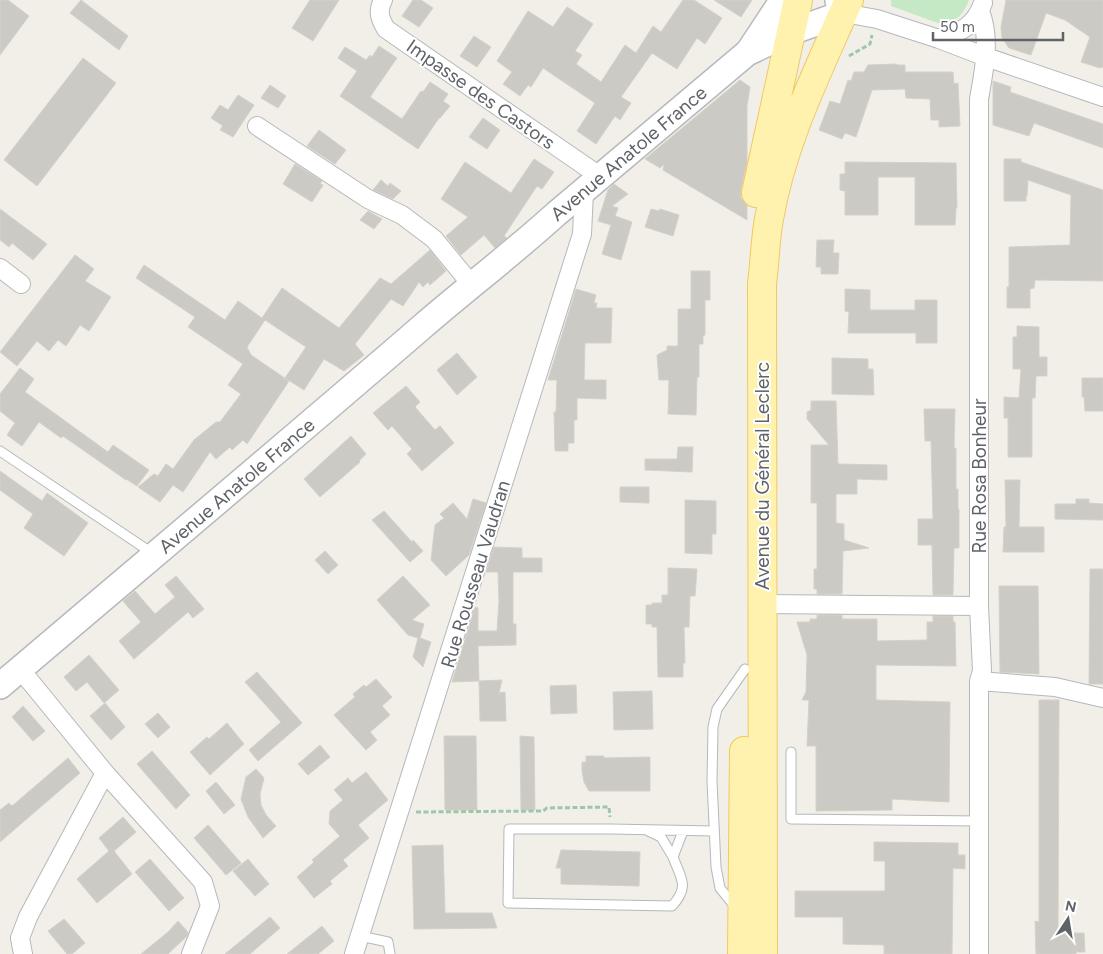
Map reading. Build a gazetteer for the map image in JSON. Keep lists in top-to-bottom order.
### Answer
{
  "streets": {
    "main road": ["Avenue Anatole France", "Avenue du Général Leclerc"],
    "street": ["Impasse des Castors", "Rue Rosa Bonheur", "Rue Rousseau Vaudran"]
  },
  "crossings": [
    ["Impasse des Castors", "Avenue Anatole France"],
    ["Impasse des Castors", "Rue Rousseau Vaudran"],
    ["Avenue Anatole France", "Avenue du Général Leclerc"],
    ["Avenue Anatole France", "Rue Rousseau Vaudran"]
  ],
  "scale_bar": "50 m",
  "north": "top"
}
